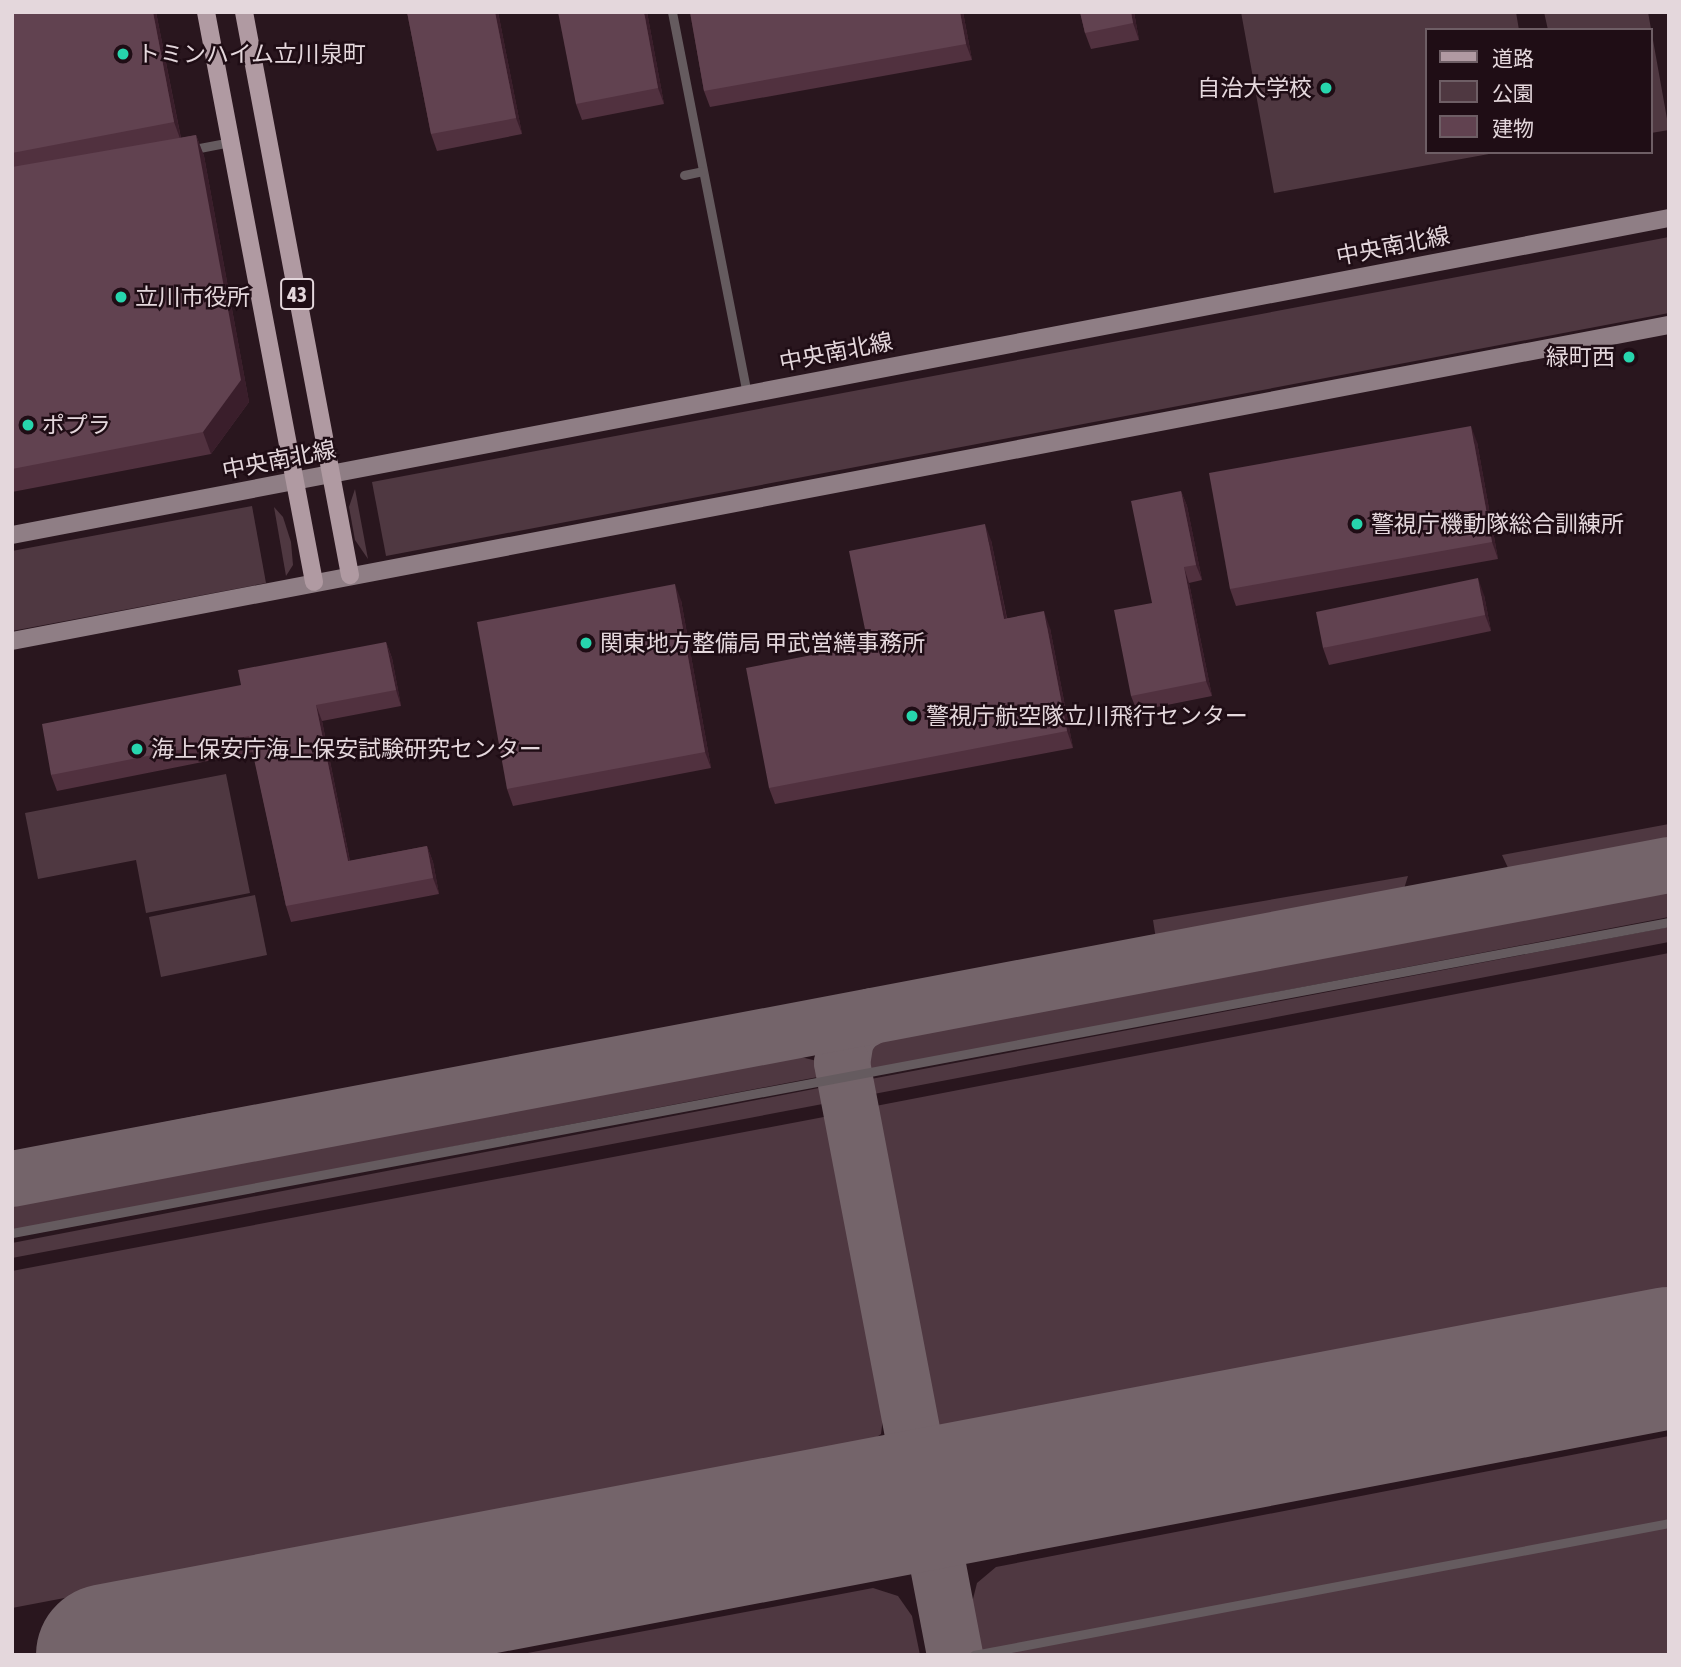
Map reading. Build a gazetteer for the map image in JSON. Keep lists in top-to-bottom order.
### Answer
{
  "streets": {
    "main road": ["中央南北線", "43"]
  },
  "crossings": [
    ["中央南北線", "43"]
  ],
  "places": [
    "トミンハイム立川泉町",
    "自治大学校",
    "立川市役所",
    "緑町西",
    "ポプラ",
    "警視庁機動隊総合訓練所",
    "関東地方整備局 甲武営繕事務所",
    "警視庁航空隊立川飛行センター",
    "海上保安庁海上保安試験研究センター"
  ],
  "legend": ["道路", "公園", "建物"]
}
